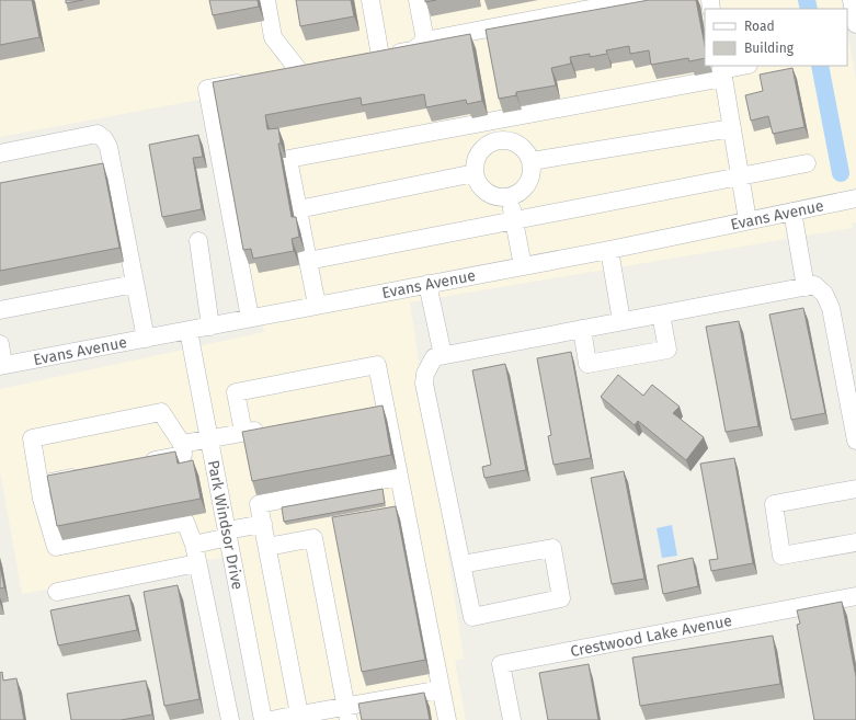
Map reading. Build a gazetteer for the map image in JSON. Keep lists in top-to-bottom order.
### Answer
{
  "streets": {
    "street": ["Evans Avenue", "Park Windsor Drive", "Crestwood Lake Avenue"]
  },
  "crossings": [
    ["Evans Avenue", "Park Windsor Drive"]
  ],
  "legend": ["Road", "Building"]
}
